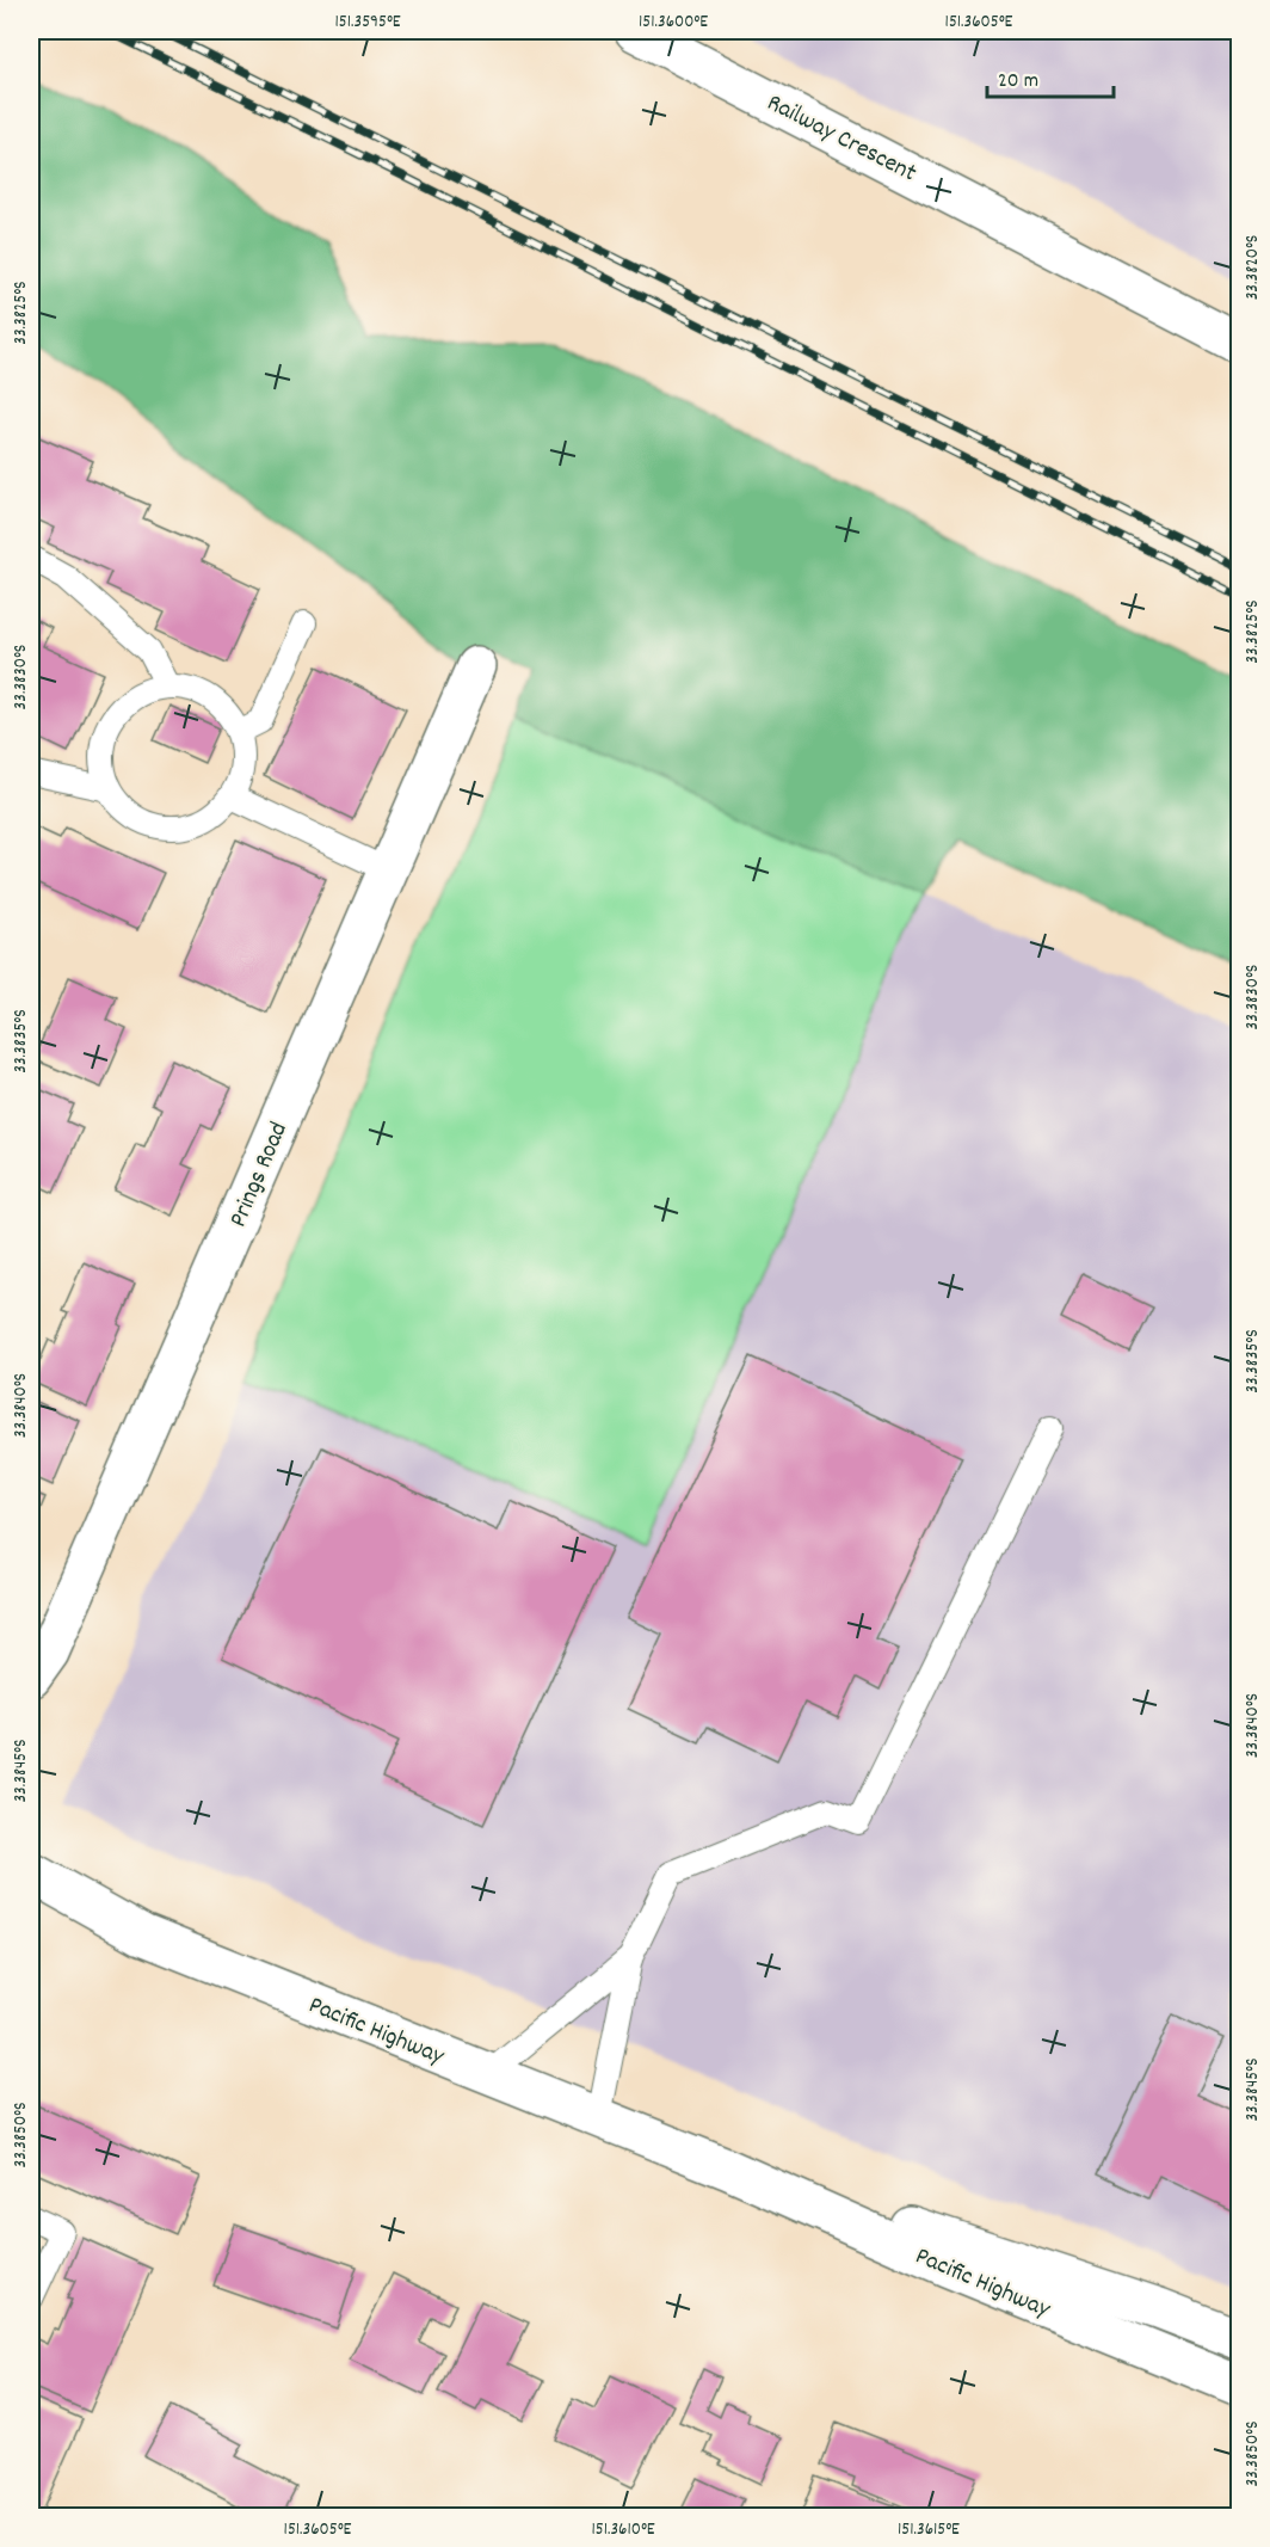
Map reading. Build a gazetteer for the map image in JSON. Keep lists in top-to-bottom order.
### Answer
{
  "streets": {
    "main road": ["Railway Crescent", "Prings Road", "Pacific Highway"]
  },
  "scale_bar": "20 m",
  "coordinates": [
    "151.3595°E",
    "151.3600°E",
    "151.3605°E",
    "33.3820°S",
    "33.3825°S",
    "33.3830°S",
    "33.3835°S",
    "33.3840°S",
    "33.3845°S",
    "33.3850°S",
    "151.3610°E",
    "151.3615°E"
  ]
}
